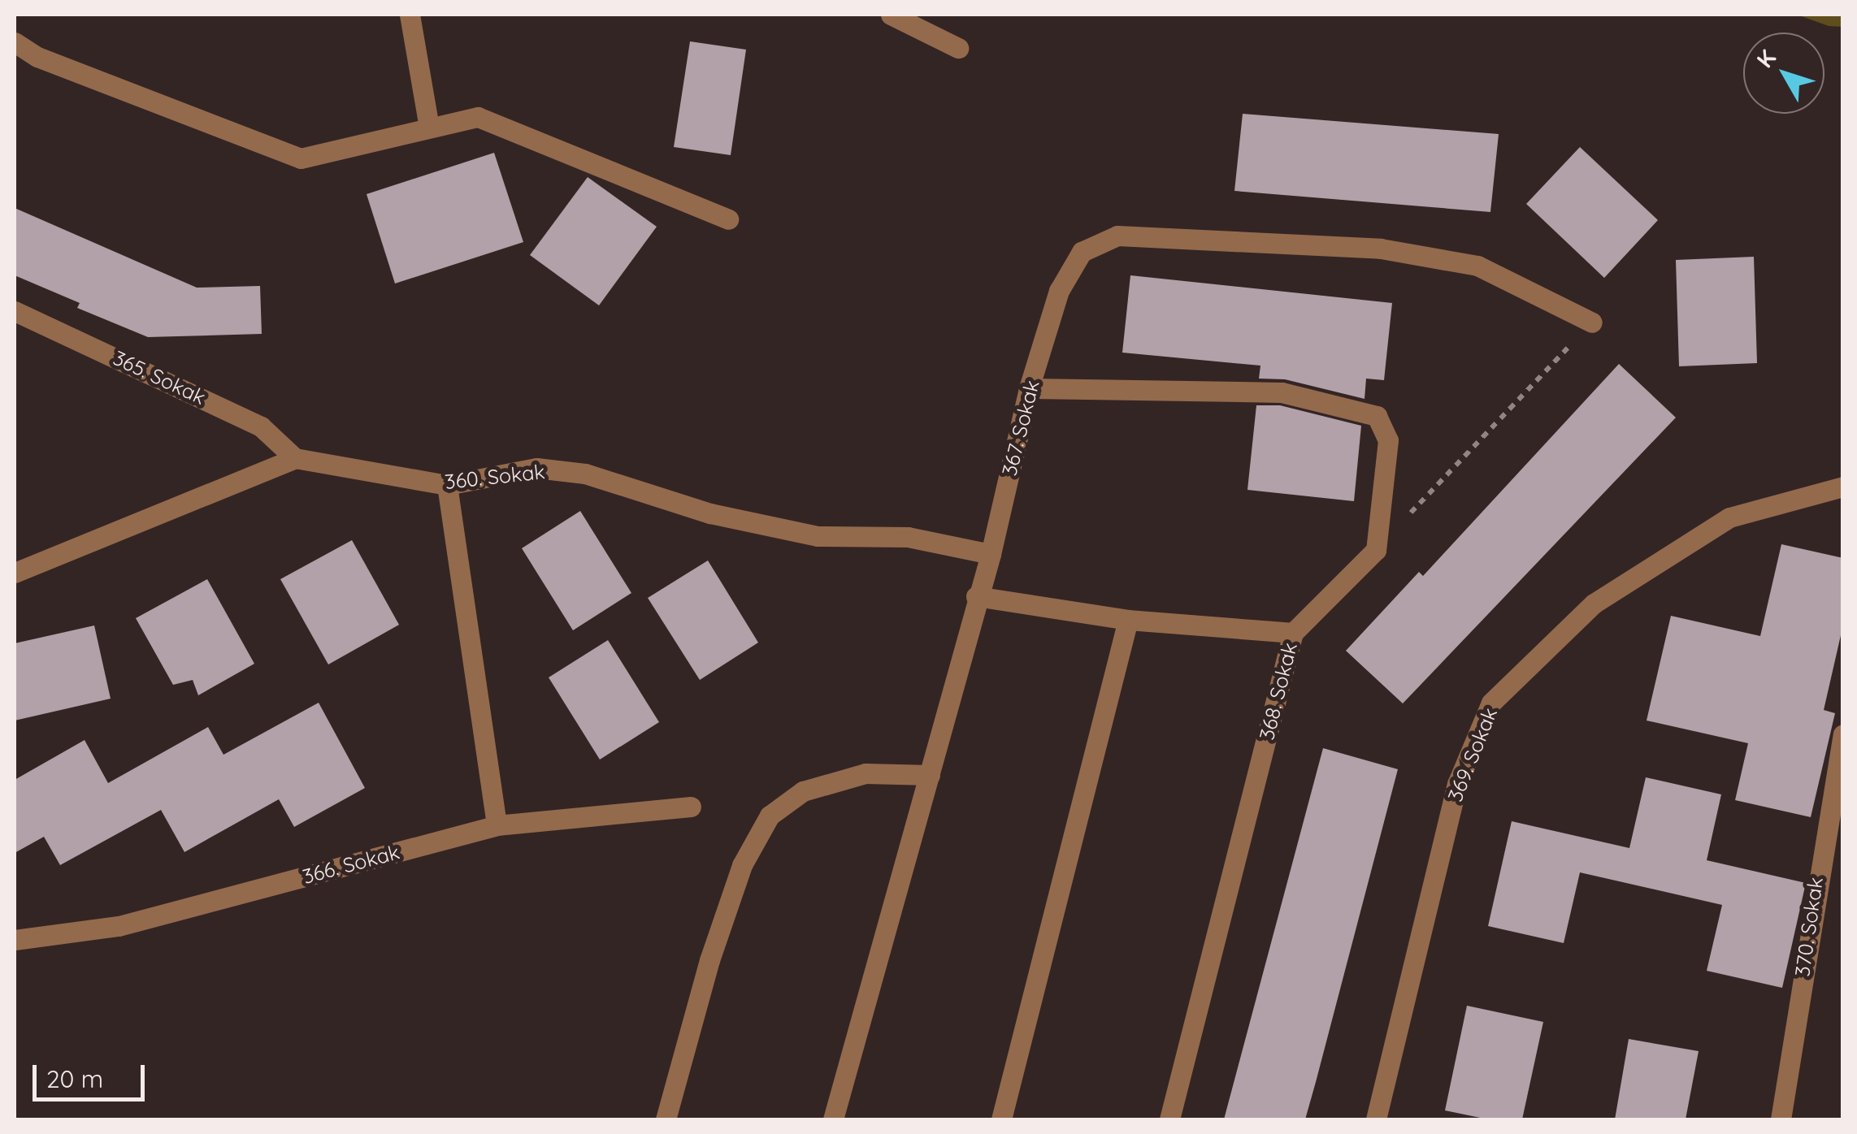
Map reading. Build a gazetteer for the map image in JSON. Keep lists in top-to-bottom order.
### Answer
{
  "streets": {
    "street": [
      "365. Sokak",
      "367. Sokak",
      "360. Sokak",
      "368. Sokak",
      "369. Sokak",
      "366. Sokak",
      "370. Sokak"
    ]
  },
  "crossings": [
    ["365. Sokak", "360. Sokak"],
    ["367. Sokak", "360. Sokak"]
  ],
  "scale_bar": "20 m",
  "north": "top left"
}
